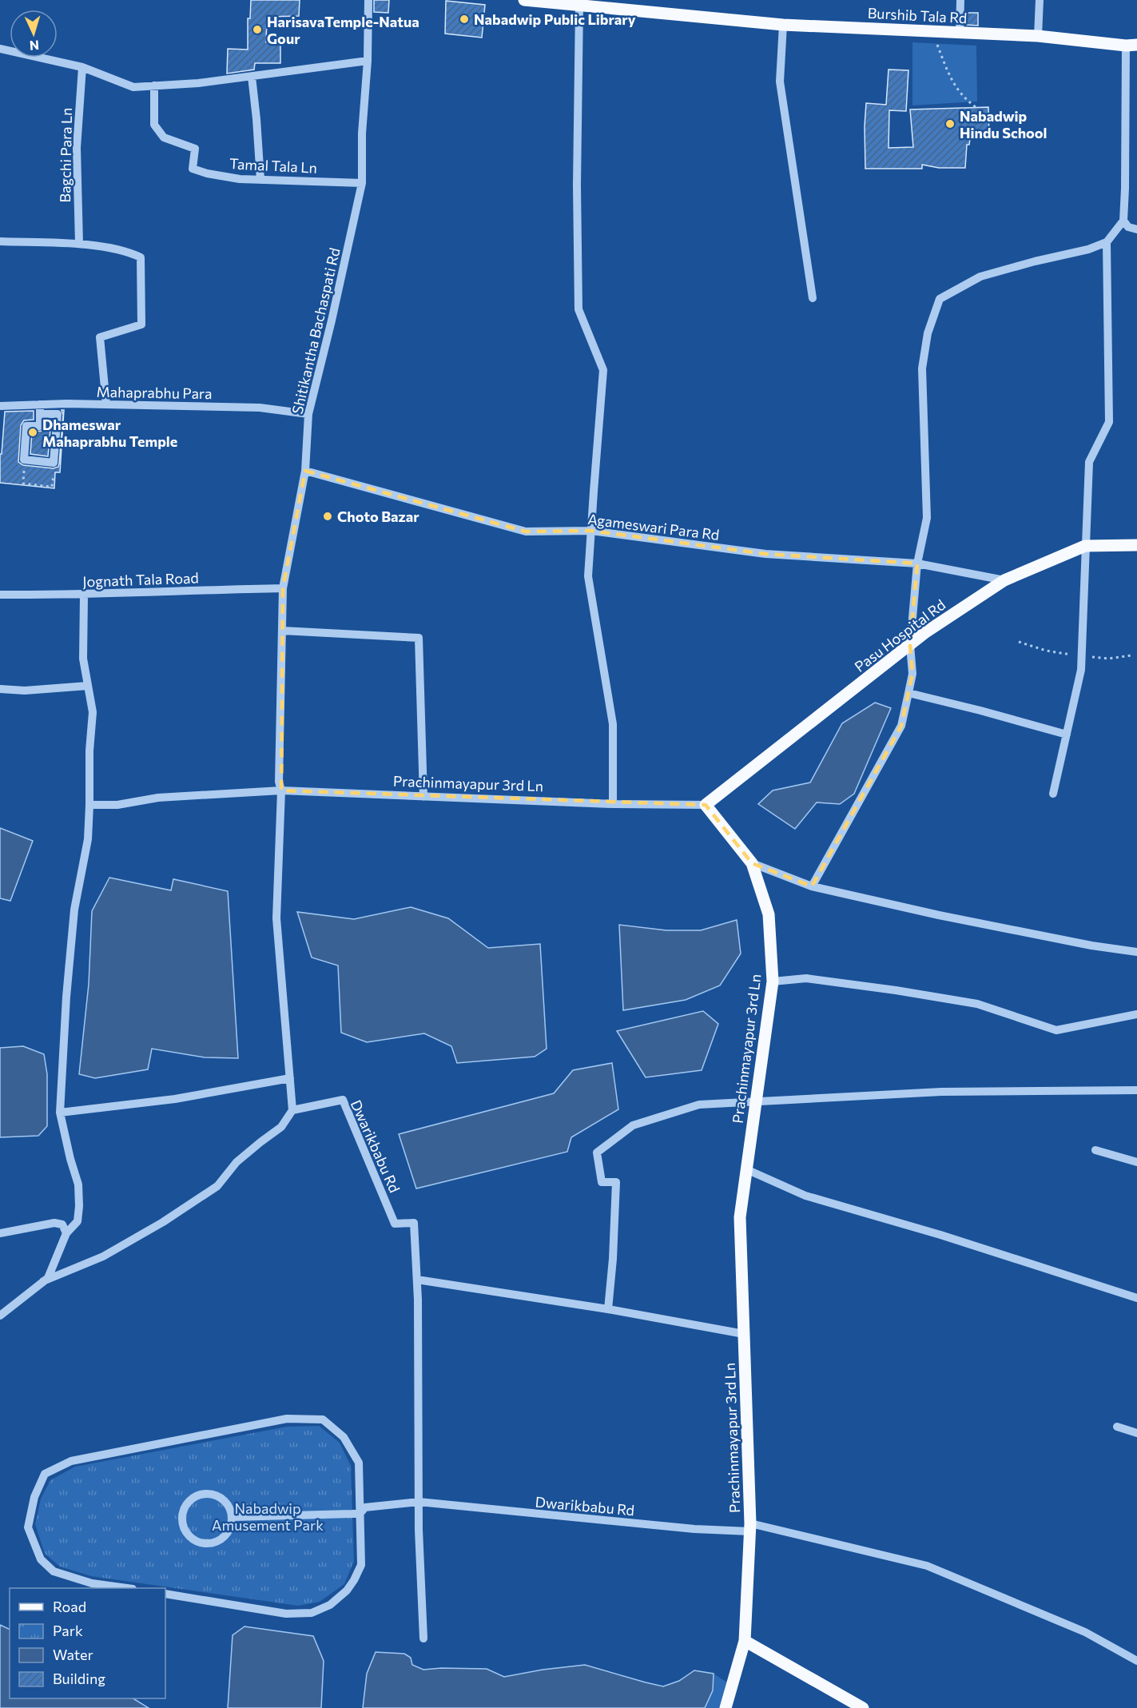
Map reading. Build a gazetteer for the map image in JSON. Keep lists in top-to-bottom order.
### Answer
{
  "streets": {
    "main road": ["Burshib Tala Rd", "Pasu Hospital Rd", "Prachinmayapur 3rd Ln"],
    "street": [
      "Bagchi Para Ln",
      "Tamal Tala Ln",
      "Shitikantha Bachaspati Rd",
      "Mahaprabhu Para",
      "Agameswari Para Rd",
      "Jognath Tala Road",
      "Dwarikbabu Rd"
    ]
  },
  "crossings": [
    ["Tamal Tala Ln", "Shitikantha Bachaspati Rd"],
    ["Shitikantha Bachaspati Rd", "Mahaprabhu Para"],
    ["Shitikantha Bachaspati Rd", "Agameswari Para Rd"],
    ["Shitikantha Bachaspati Rd", "Jognath Tala Road"],
    ["Shitikantha Bachaspati Rd", "Prachinmayapur 3rd Ln"],
    ["Agameswari Para Rd", "Pasu Hospital Rd"],
    ["Pasu Hospital Rd", "Prachinmayapur 3rd Ln"],
    ["Prachinmayapur 3rd Ln", "Dwarikbabu Rd"]
  ],
  "parks": ["Nabadwip Amusement Park"],
  "places": [
    "Nabadwip Public Library",
    "HarisavaTemple-Natua Gour",
    "Nabadwip Hindu School",
    "Dhameswar Mahaprabhu Temple",
    "Choto Bazar"
  ],
  "legend": [
    "Road",
    "Park",
    "Water",
    "Building"
  ],
  "north": "bottom"
}
